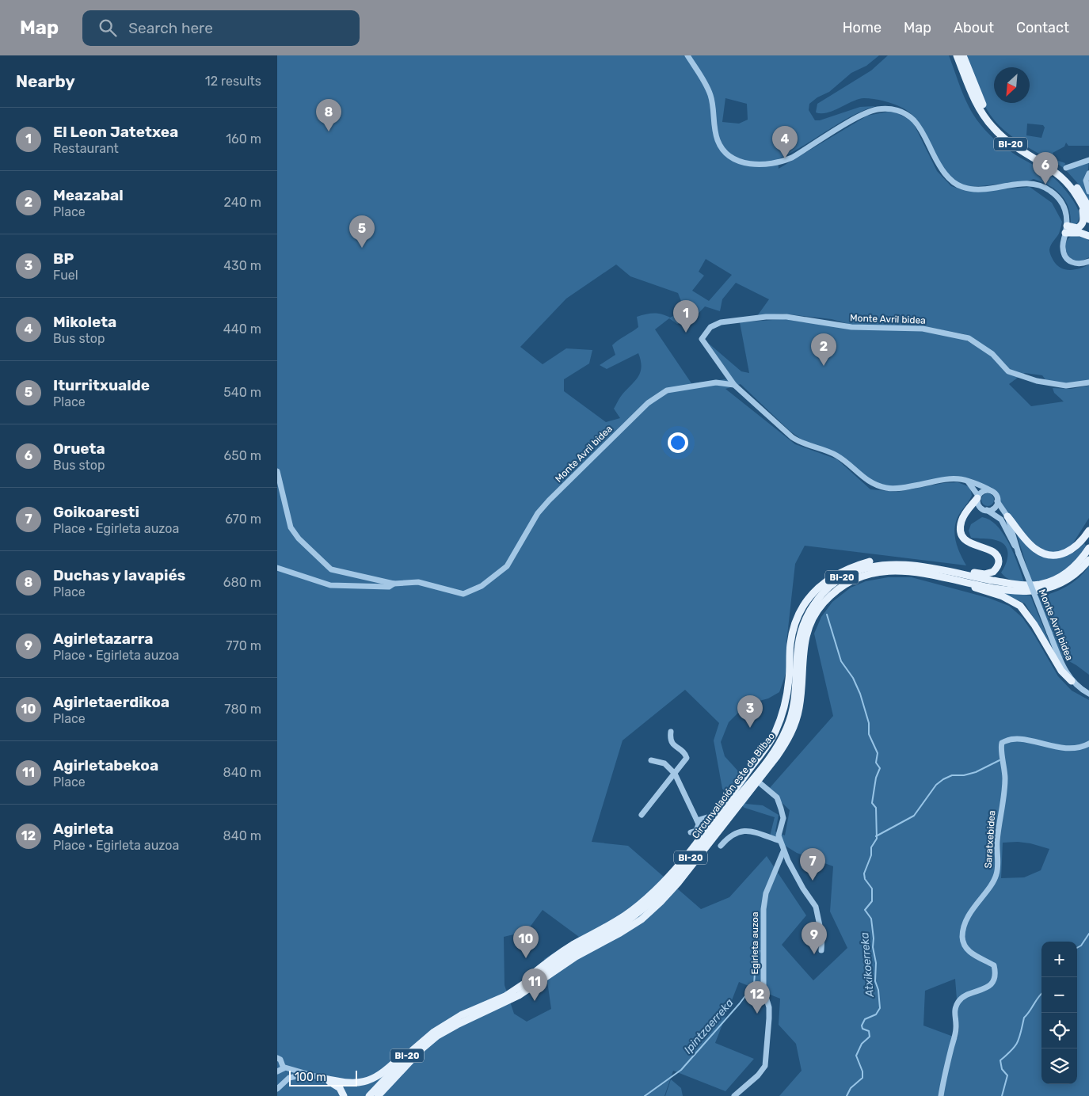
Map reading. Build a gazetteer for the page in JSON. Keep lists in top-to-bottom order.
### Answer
{
  "streets": {
    "main road": ["BI-20", "Circunvalación este de Bilbao"],
    "street": ["Monte Avril bidea", "Saratxebidea", "Egirleta auzoa"]
  },
  "water": ["Atxikoerreka", "Ipintzaerreka"],
  "scale_bar": "100 m",
  "north": "bottom left",
  "page": {
    "header": "Map",
    "search": "Search here",
    "nav": [
      "Home",
      "Map",
      "About",
      "Contact"
    ],
    "heading": ["Nearby", "12 results"],
    "pins": [
      "8",
      "4",
      "6",
      "5",
      "1",
      "2",
      "3",
      "7",
      "9",
      "10",
      "11",
      "12"
    ],
    "list": [
      {
        "mark": "1",
        "name": "El Leon Jatetxea",
        "note": "Restaurant",
        "value": "160 m"
      },
      {
        "mark": "2",
        "name": "Meazabal",
        "note": "Place",
        "value": "240 m"
      },
      {
        "mark": "3",
        "name": "BP",
        "note": "Fuel",
        "value": "430 m"
      },
      {
        "mark": "4",
        "name": "Mikoleta",
        "note": "Bus stop",
        "value": "440 m"
      },
      {
        "mark": "5",
        "name": "Iturritxualde",
        "note": "Place",
        "value": "540 m"
      },
      {
        "mark": "6",
        "name": "Orueta",
        "note": "Bus stop",
        "value": "650 m"
      },
      {
        "mark": "7",
        "name": "Goikoaresti",
        "note": "Place · Egirleta auzoa",
        "value": "670 m"
      },
      {
        "mark": "8",
        "name": "Duchas y lavapiés",
        "note": "Place",
        "value": "680 m"
      },
      {
        "mark": "9",
        "name": "Agirletazarra",
        "note": "Place · Egirleta auzoa",
        "value": "770 m"
      },
      {
        "mark": "10",
        "name": "Agirletaerdikoa",
        "note": "Place",
        "value": "780 m"
      },
      {
        "mark": "11",
        "name": "Agirletabekoa",
        "note": "Place",
        "value": "840 m"
      },
      {
        "mark": "12",
        "name": "Agirleta",
        "note": "Place · Egirleta auzoa",
        "value": "840 m"
      }
    ],
    "map_buttons": ["+", "−"],
    "scale": "100 m"
  }
}
